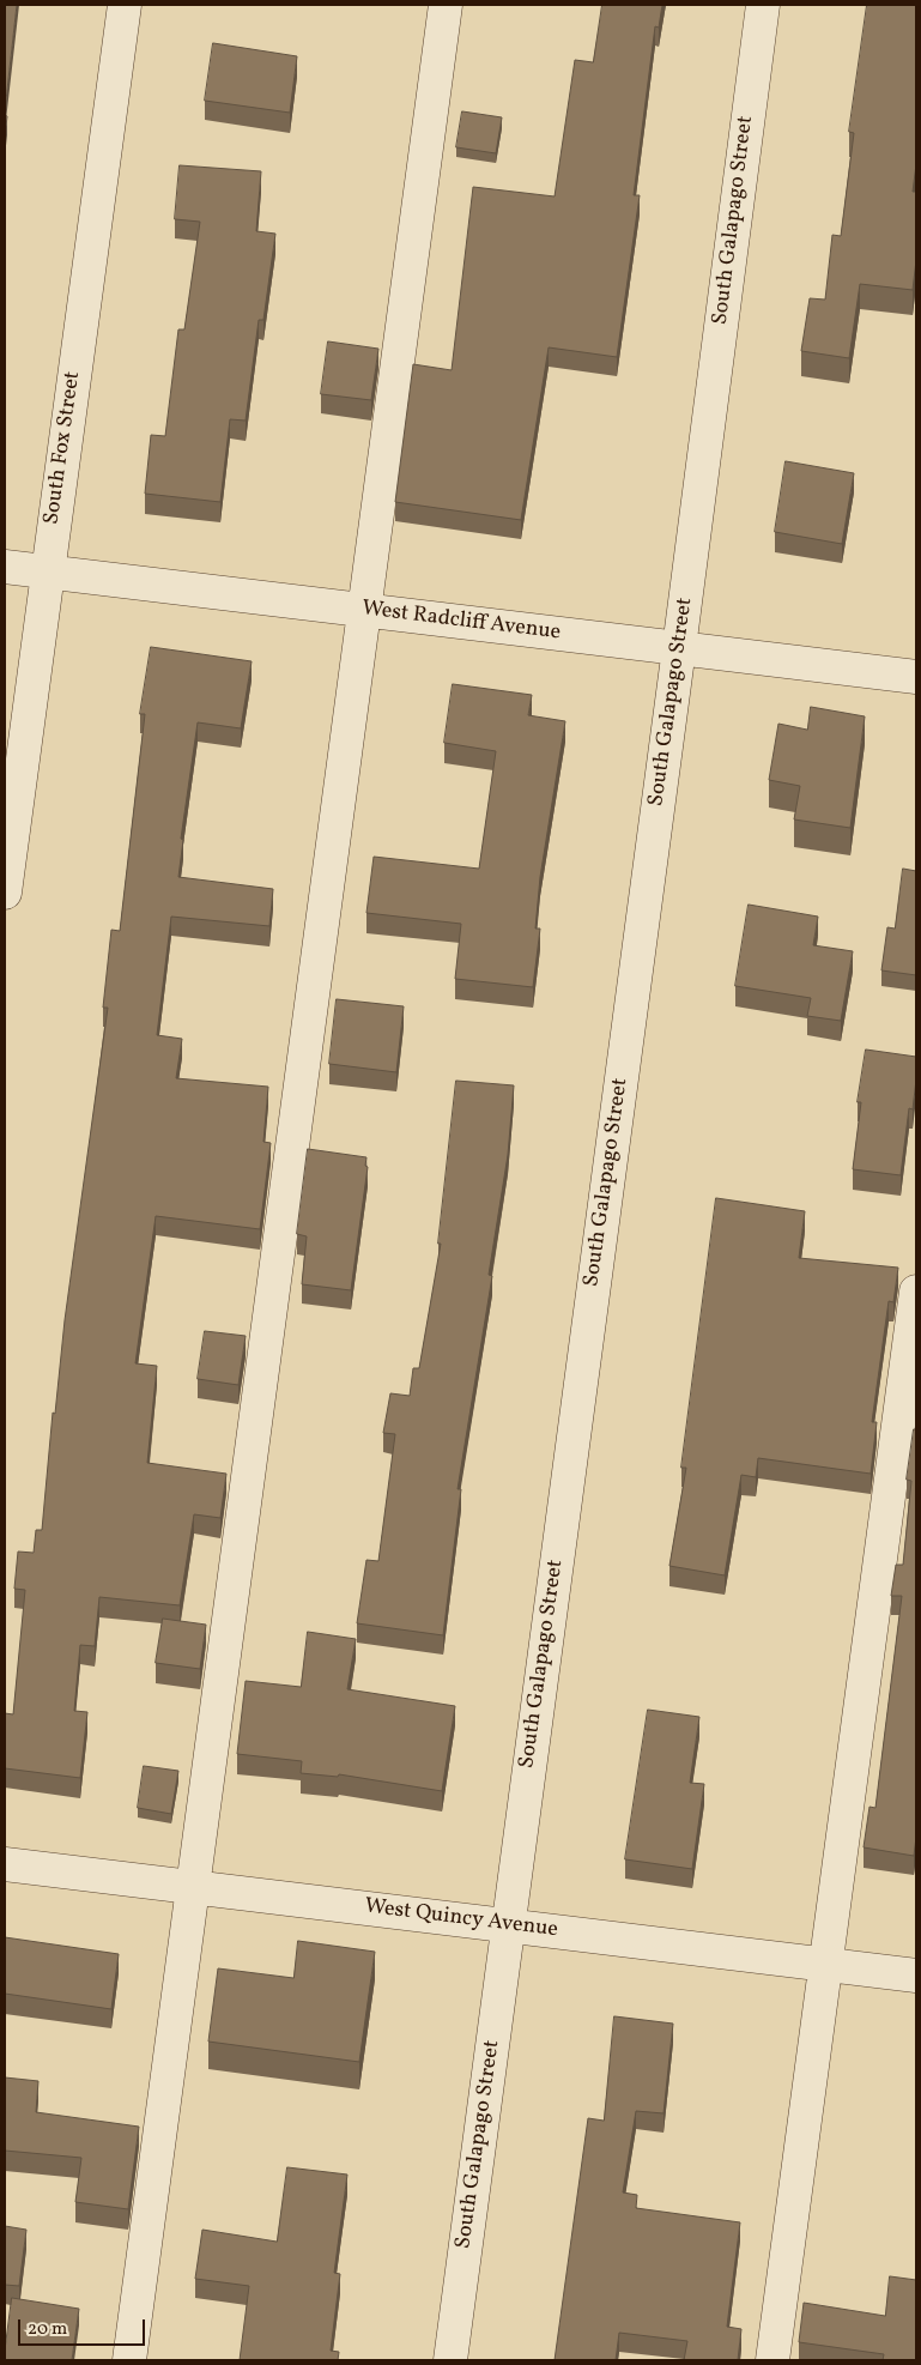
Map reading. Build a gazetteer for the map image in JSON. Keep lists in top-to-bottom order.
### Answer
{
  "streets": {
    "street": [
      "South Galapago Street",
      "South Fox Street",
      "West Radcliff Avenue",
      "West Quincy Avenue"
    ]
  },
  "crossings": [
    ["South Galapago Street", "West Radcliff Avenue"],
    ["South Galapago Street", "West Quincy Avenue"],
    ["South Fox Street", "West Radcliff Avenue"]
  ],
  "scale_bar": "20 m"
}
